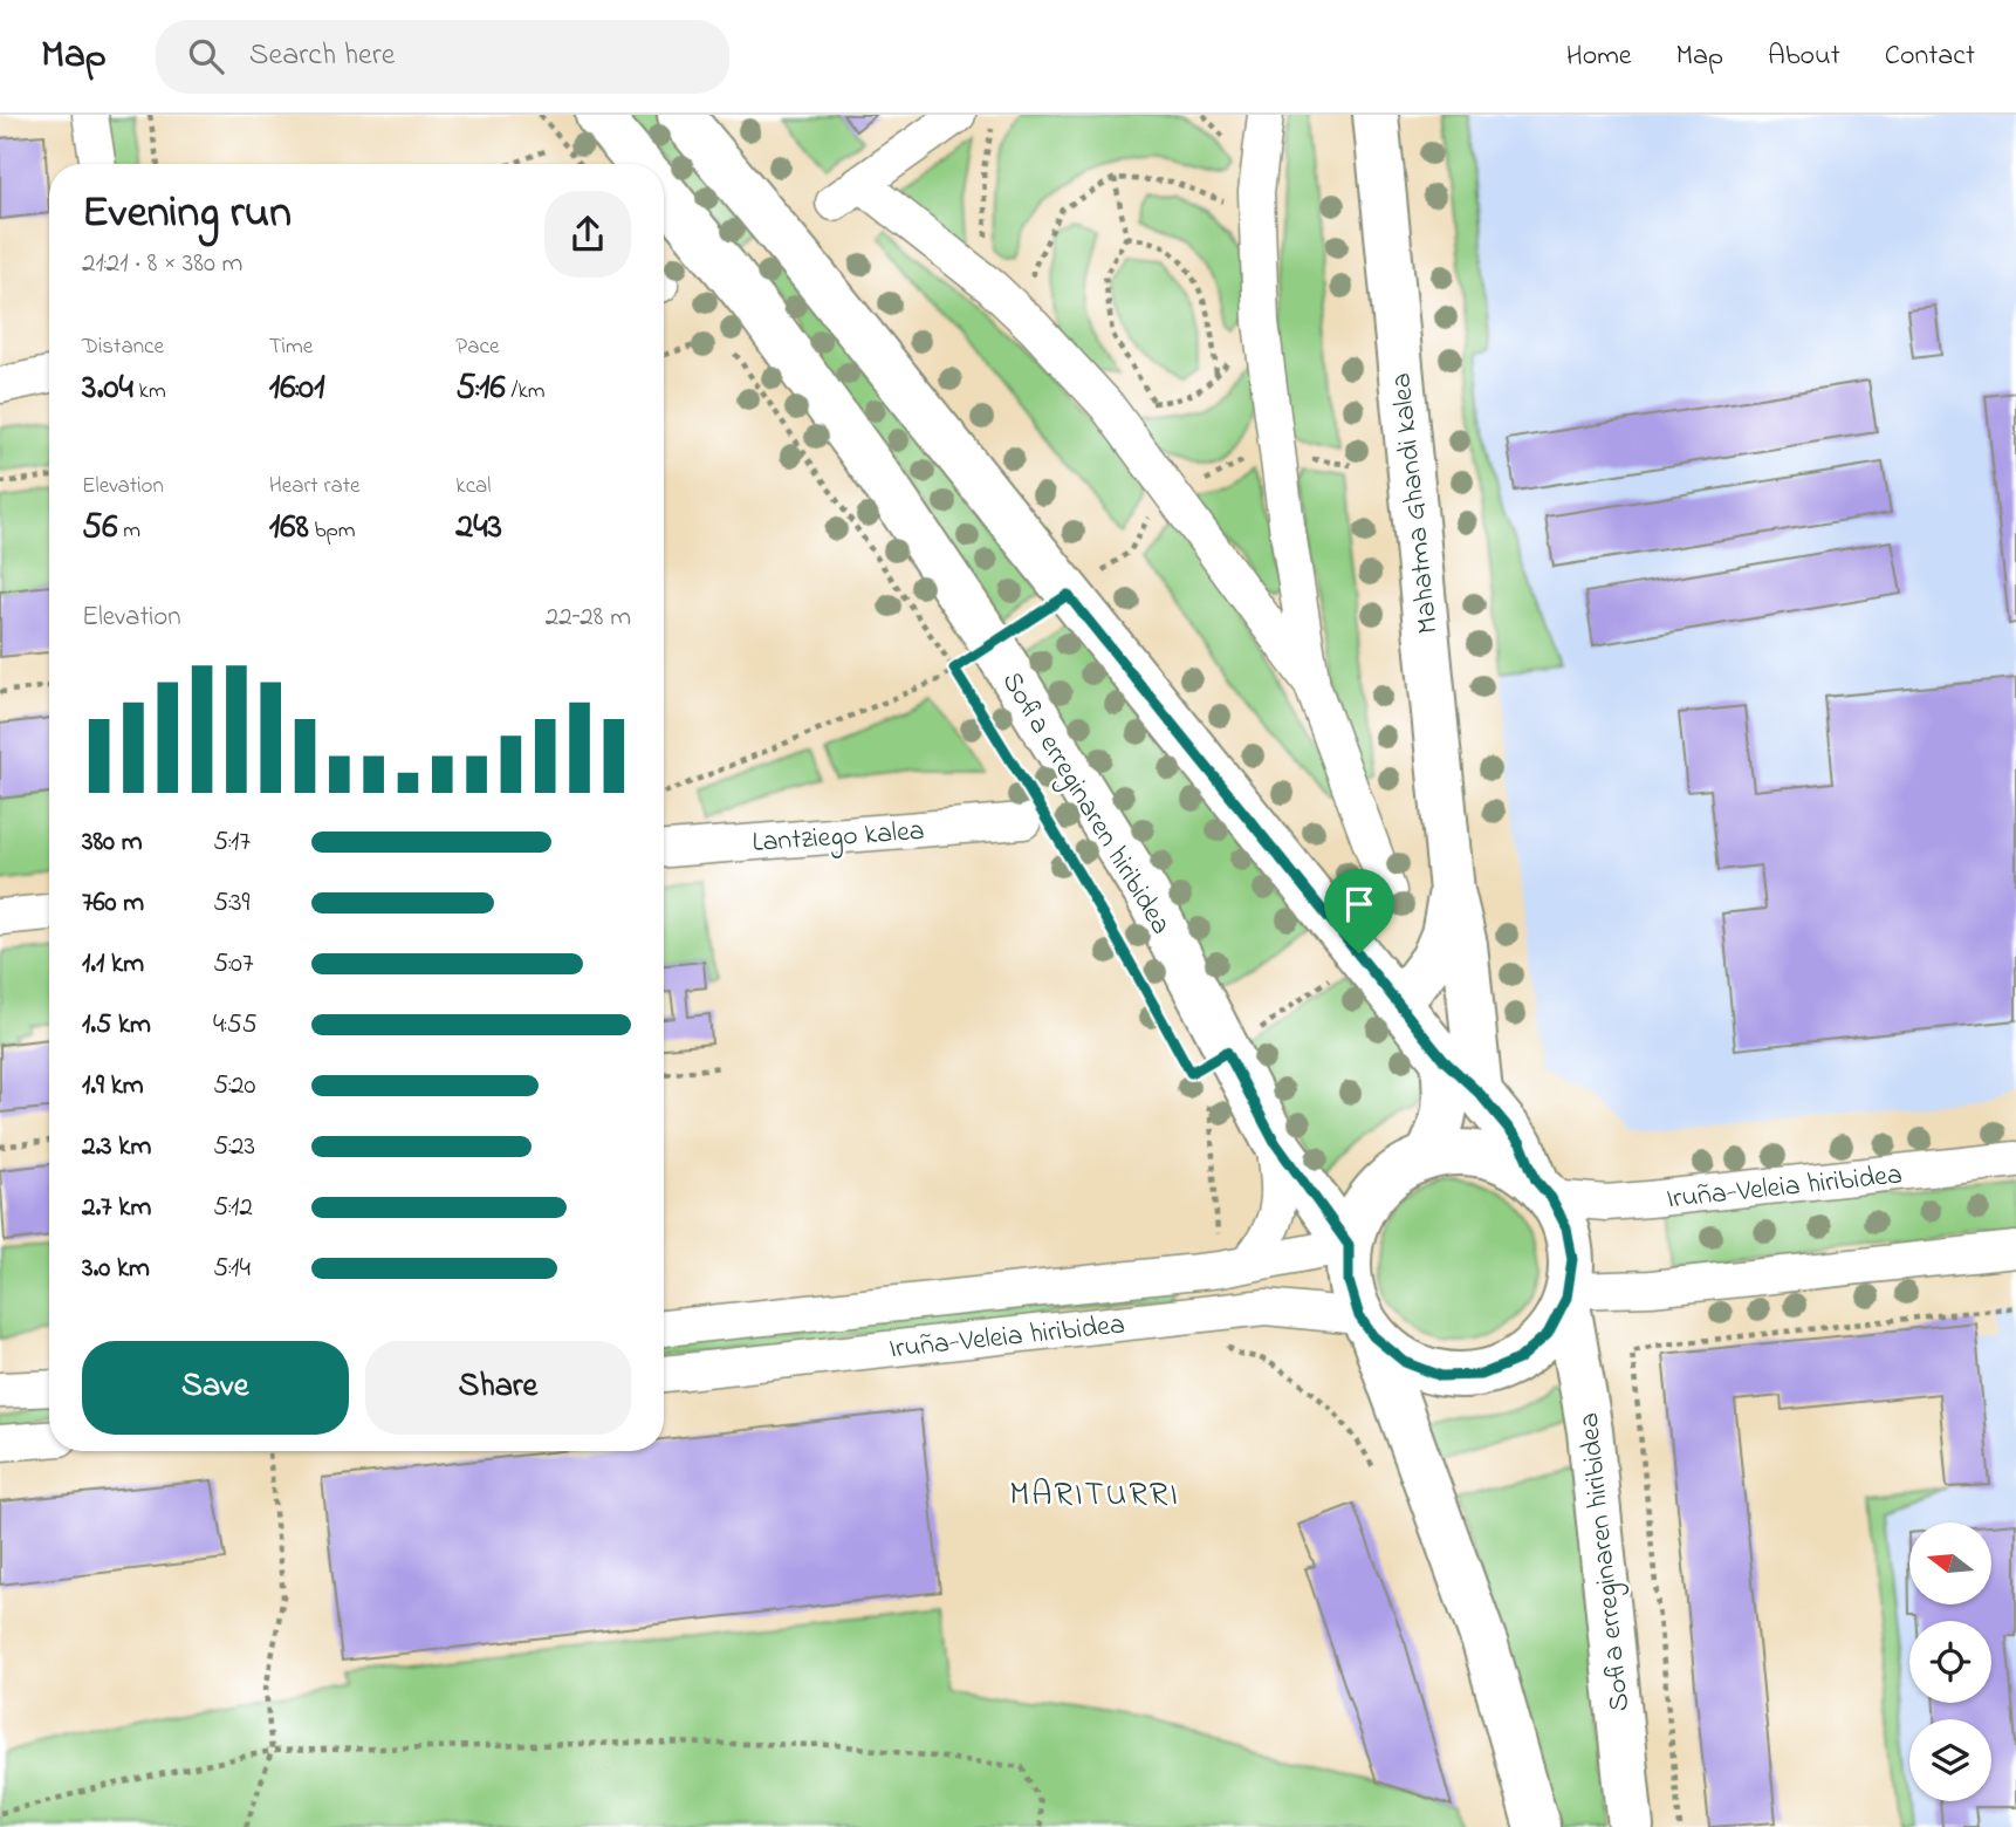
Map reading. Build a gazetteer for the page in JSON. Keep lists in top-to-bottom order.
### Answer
{
  "streets": {
    "main road": ["Mahatma Ghandi kalea", "Sofia erreginaren hiribidea"],
    "street": ["Lantziego kalea", "Iruña-Veleia hiribidea"]
  },
  "crossings": [
    ["Sofia erreginaren hiribidea", "Iruña-Veleia hiribidea"]
  ],
  "districts": ["MARITURRI"],
  "north": "left",
  "page": {
    "header": "Map",
    "search": "Search here",
    "nav": [
      "Home",
      "Map",
      "About",
      "Contact"
    ],
    "heading": ["Evening run", "21:21 · 8 × 380 m"],
    "stats": [
      ["Distance", "3.04 km"],
      ["Time", "16:01"],
      ["Pace", "5:16 /km"],
      ["Elevation", "56 m"],
      ["Heart rate", "168 bpm"],
      ["kcal", "243"]
    ],
    "chart": ["Elevation", "22–28 m"],
    "list": [
      {
        "name": "380 m",
        "note": "5:17"
      },
      {
        "name": "760 m",
        "note": "5:39"
      },
      {
        "name": "1.1 km",
        "note": "5:07"
      },
      {
        "name": "1.5 km",
        "note": "4:55"
      },
      {
        "name": "1.9 km",
        "note": "5:20"
      },
      {
        "name": "2.3 km",
        "note": "5:23"
      },
      {
        "name": "2.7 km",
        "note": "5:12"
      },
      {
        "name": "3.0 km",
        "note": "5:14"
      }
    ],
    "buttons": ["Save", "Share"]
  }
}
